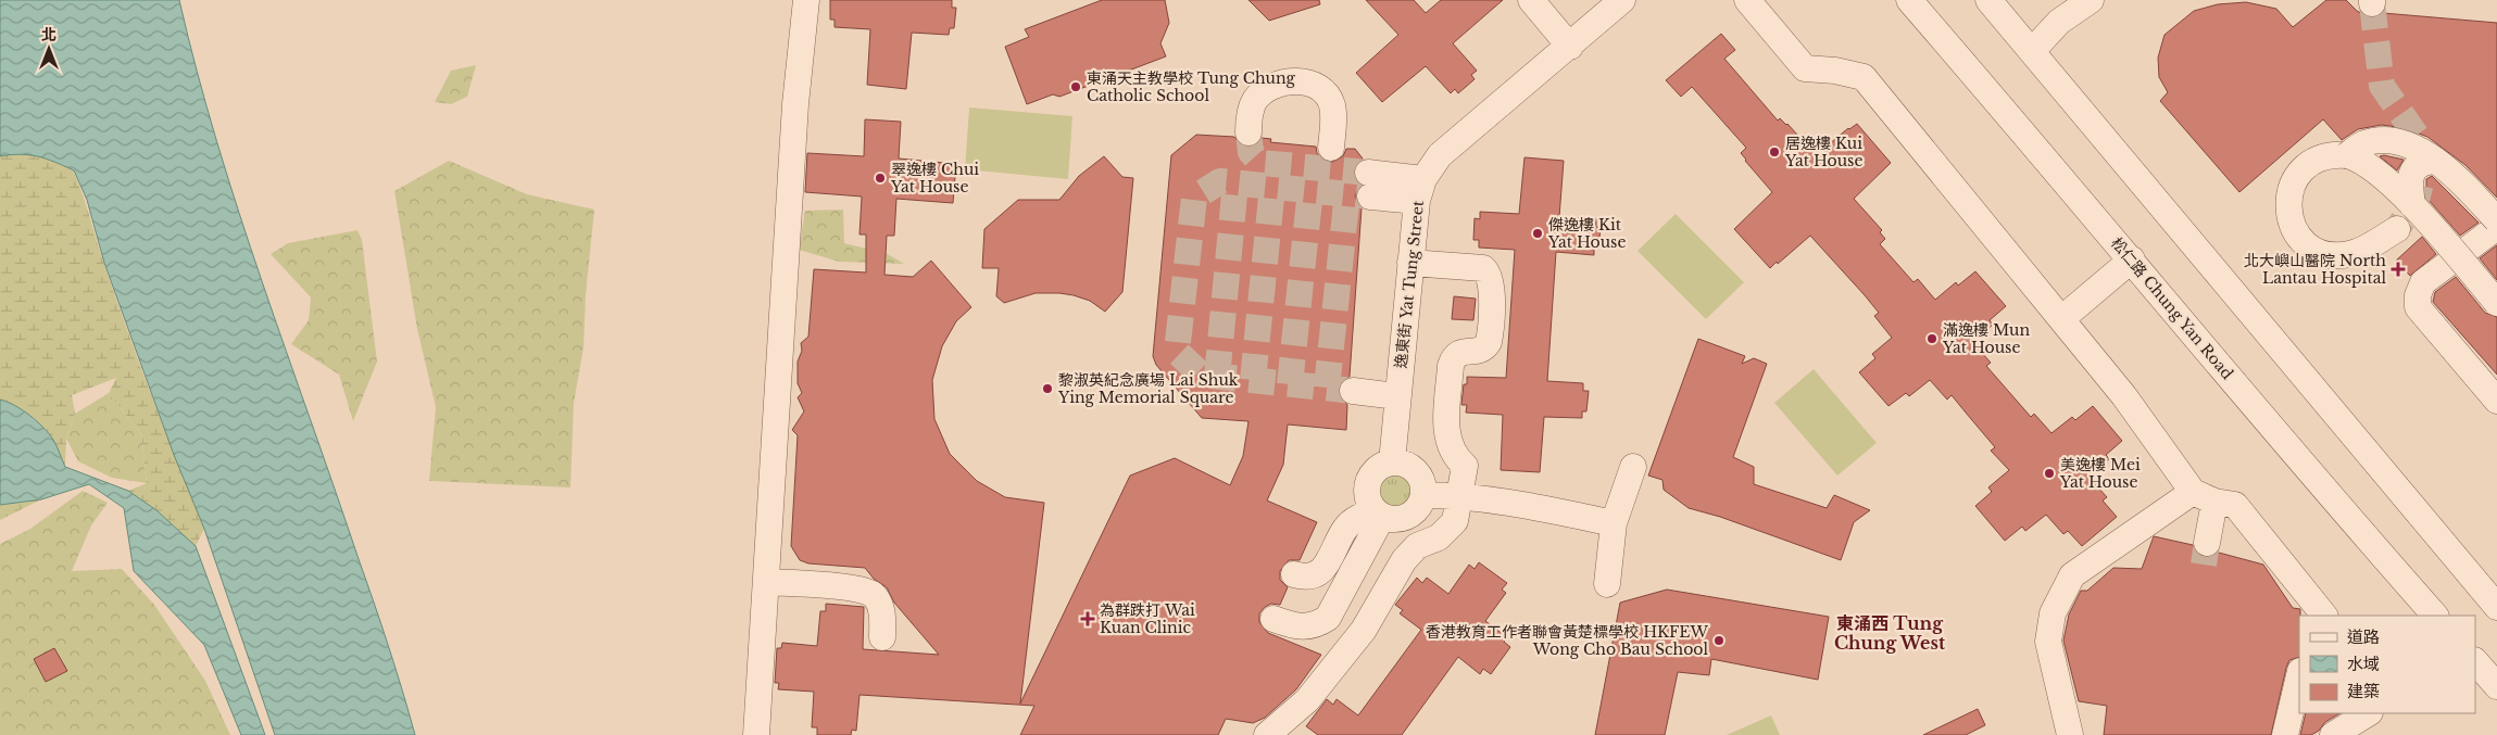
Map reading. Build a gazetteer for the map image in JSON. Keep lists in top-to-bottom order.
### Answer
{
  "streets": {
    "street": ["逸東街 Yat Tung Street", "松仁路 Chung Yan Road"]
  },
  "districts": ["東涌西 Tung Chung West"],
  "places": {
    "other": [
      "東涌天主教學校 Tung Chung Catholic School",
      "居逸樓 Kui Yat House",
      "翠逸樓 Chui Yat House",
      "傑逸樓 Kit Yat House",
      "滿逸樓 Mun Yat House",
      "黎淑英紀念廣場 Lai Shuk Ying Memorial Square",
      "美逸樓 Mei Yat House",
      "香港教育工作者聯會黃楚標學校 HKFEW Wong Cho Bau School"
    ],
    "health": ["北大嶼山醫院 North Lantau Hospital", "為群跌打 Wai Kuan Clinic"]
  },
  "legend": ["道路", "水域", "建築"],
  "north": "top"
}
